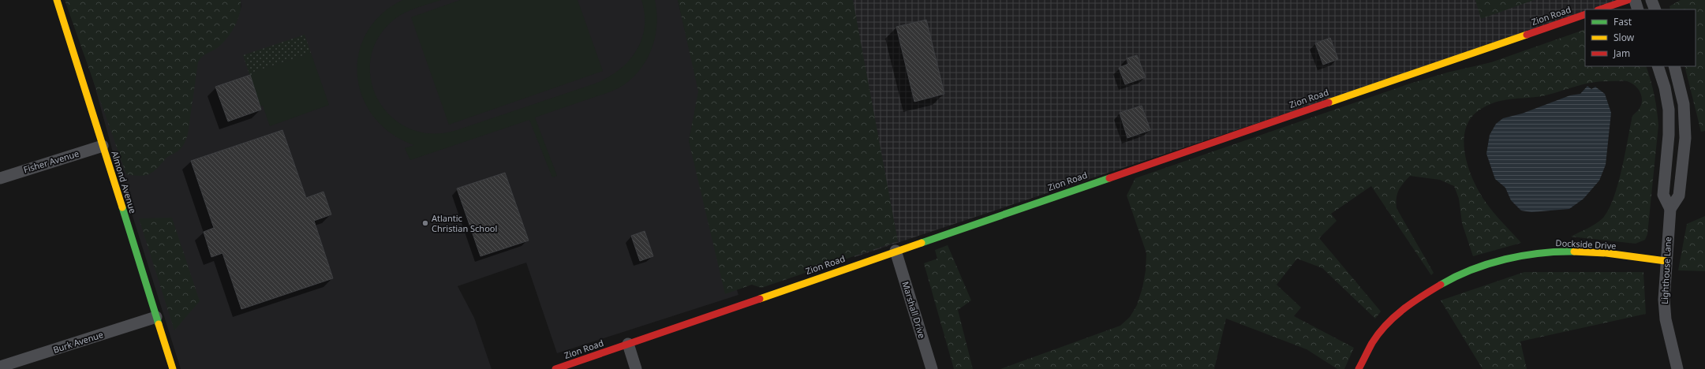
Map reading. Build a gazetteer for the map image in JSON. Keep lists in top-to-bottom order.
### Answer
{
  "streets": {
    "street": [
      "Zion Road",
      "Fisher Avenue",
      "Almond Avenue",
      "Dockside Drive",
      "Lighthouse Lane",
      "Marshall Drive",
      "Burk Avenue"
    ]
  },
  "crossings": [
    ["Zion Road", "Marshall Drive"],
    ["Fisher Avenue", "Almond Avenue"],
    ["Almond Avenue", "Burk Avenue"],
    ["Dockside Drive", "Lighthouse Lane"]
  ],
  "places": ["Atlantic Christian School"],
  "legend": ["Fast", "Slow", "Jam"]
}
